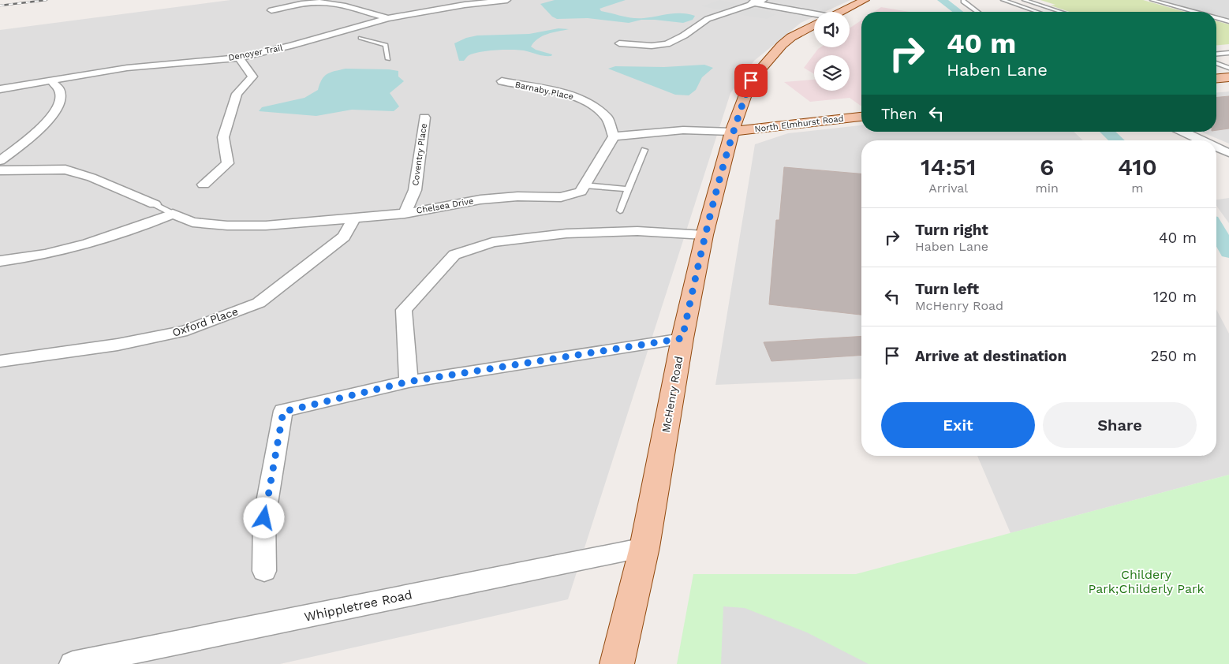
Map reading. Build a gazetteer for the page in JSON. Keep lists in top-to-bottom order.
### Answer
{
  "streets": {
    "main road": ["North Elmhurst Road", "McHenry Road"],
    "street": [
      "Denoyer Trail",
      "Barnaby Place",
      "Coventry Place",
      "Chelsea Drive",
      "Oxford Place",
      "Whippletree Road"
    ]
  },
  "crossings": [
    ["Barnaby Place", "Chelsea Drive"],
    ["North Elmhurst Road", "McHenry Road"],
    ["Coventry Place", "Chelsea Drive"],
    ["Chelsea Drive", "Oxford Place"],
    ["McHenry Road", "Whippletree Road"]
  ],
  "parks": ["Childery Park;Childerly Park"],
  "page": {
    "turn": ["40 m", "Haben Lane"],
    "then": "Then",
    "eta": [
      "14:51",
      "Arrival",
      "6",
      "min",
      "410",
      "m"
    ],
    "list": [
      {
        "name": "Turn right",
        "note": "Haben Lane",
        "value": "40 m"
      },
      {
        "name": "Turn left",
        "note": "McHenry Road",
        "value": "120 m"
      },
      {
        "name": "Arrive at destination",
        "value": "250 m"
      }
    ],
    "buttons": ["Exit", "Share"]
  }
}
